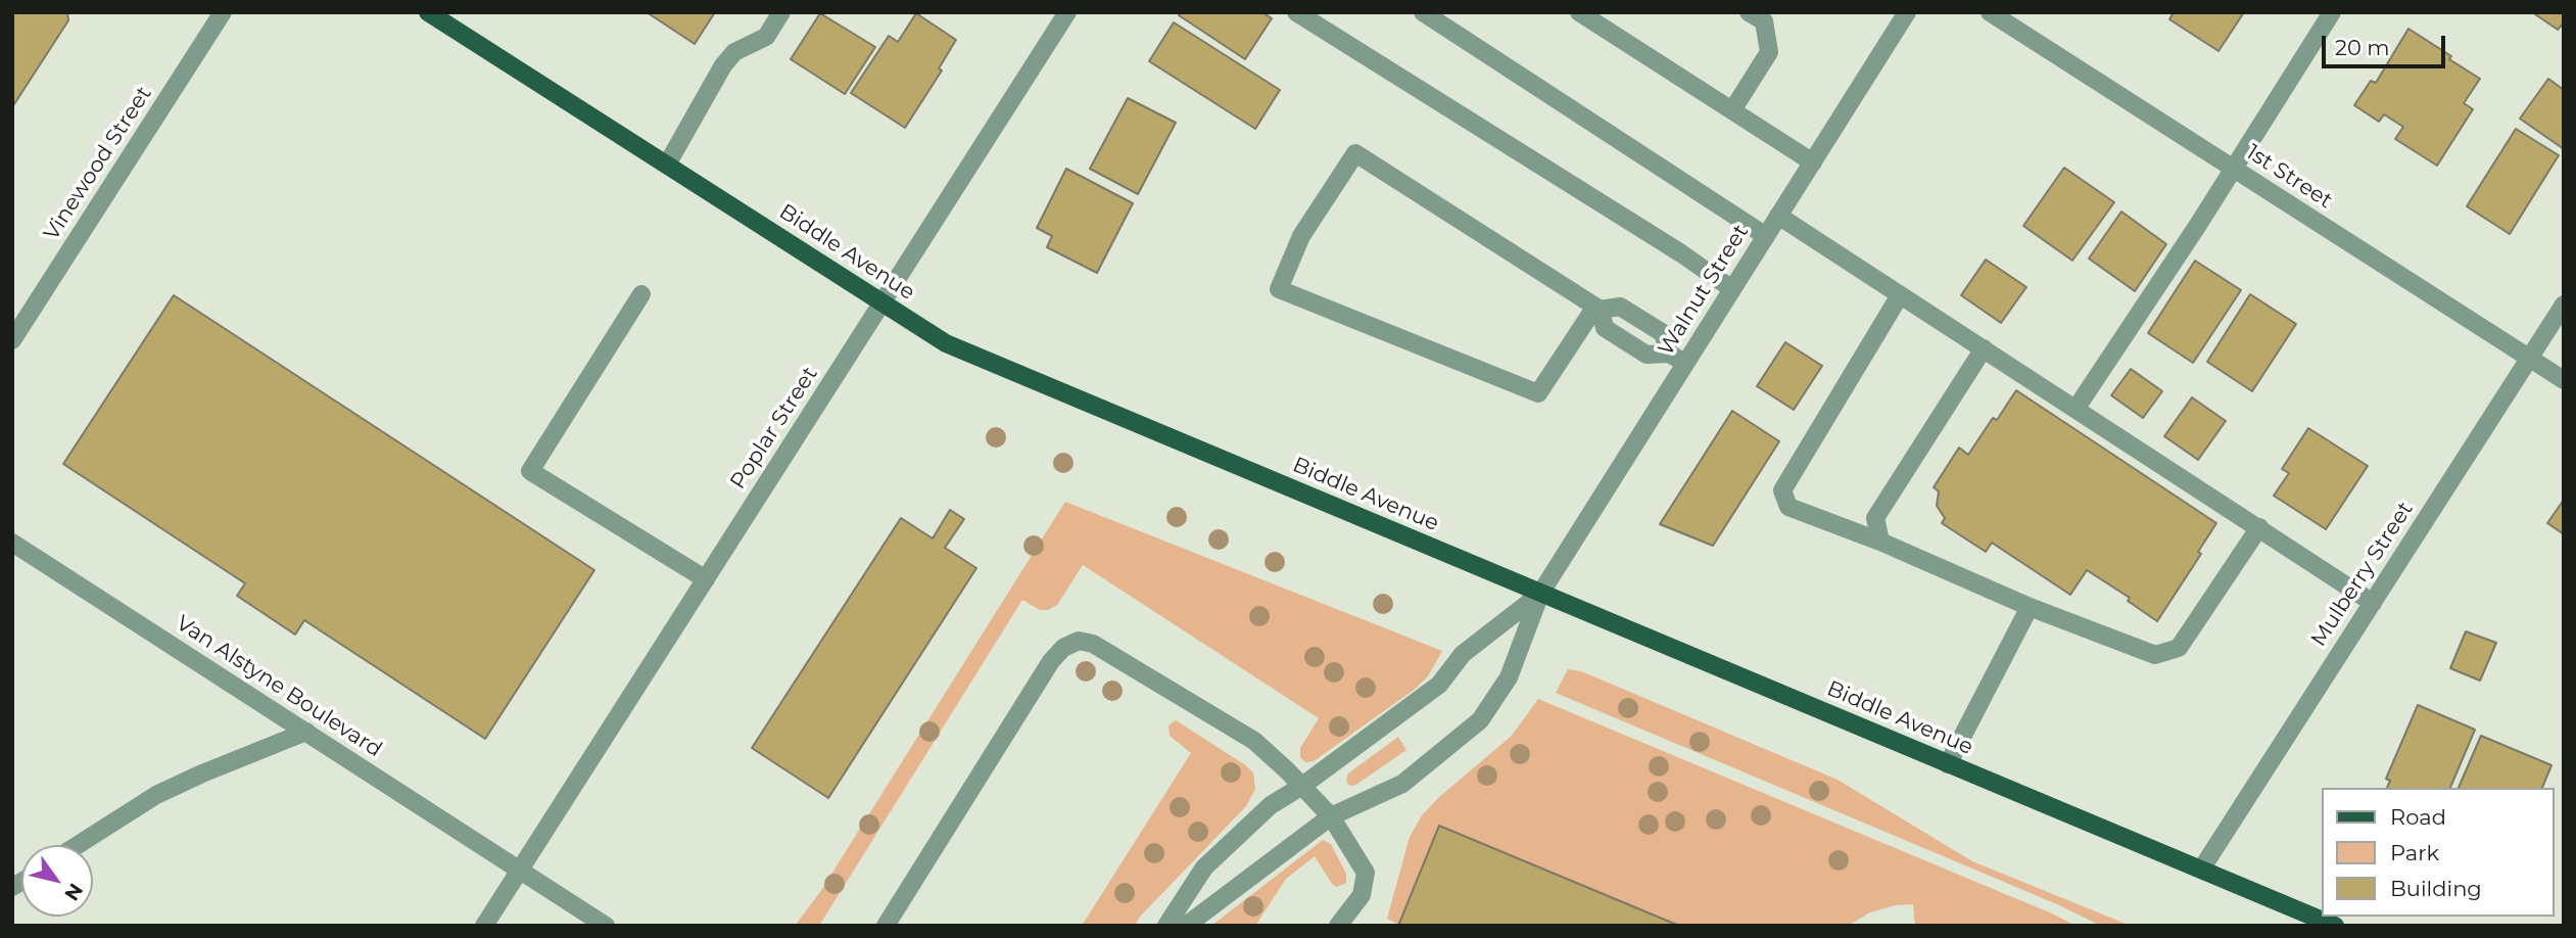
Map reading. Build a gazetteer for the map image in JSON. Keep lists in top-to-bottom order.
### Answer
{
  "streets": {
    "main road": ["Biddle Avenue"],
    "street": [
      "Vinewood Street",
      "1st Street",
      "Walnut Street",
      "Poplar Street",
      "Mulberry Street",
      "Van Alstyne Boulevard"
    ]
  },
  "crossings": [
    ["1st Street", "Mulberry Street"],
    ["Biddle Avenue", "Walnut Street"],
    ["Biddle Avenue", "Poplar Street"],
    ["Biddle Avenue", "Mulberry Street"],
    ["Poplar Street", "Van Alstyne Boulevard"]
  ],
  "legend": ["Road", "Park", "Building"],
  "scale_bar": "20 m",
  "north": "bottom right"
}
